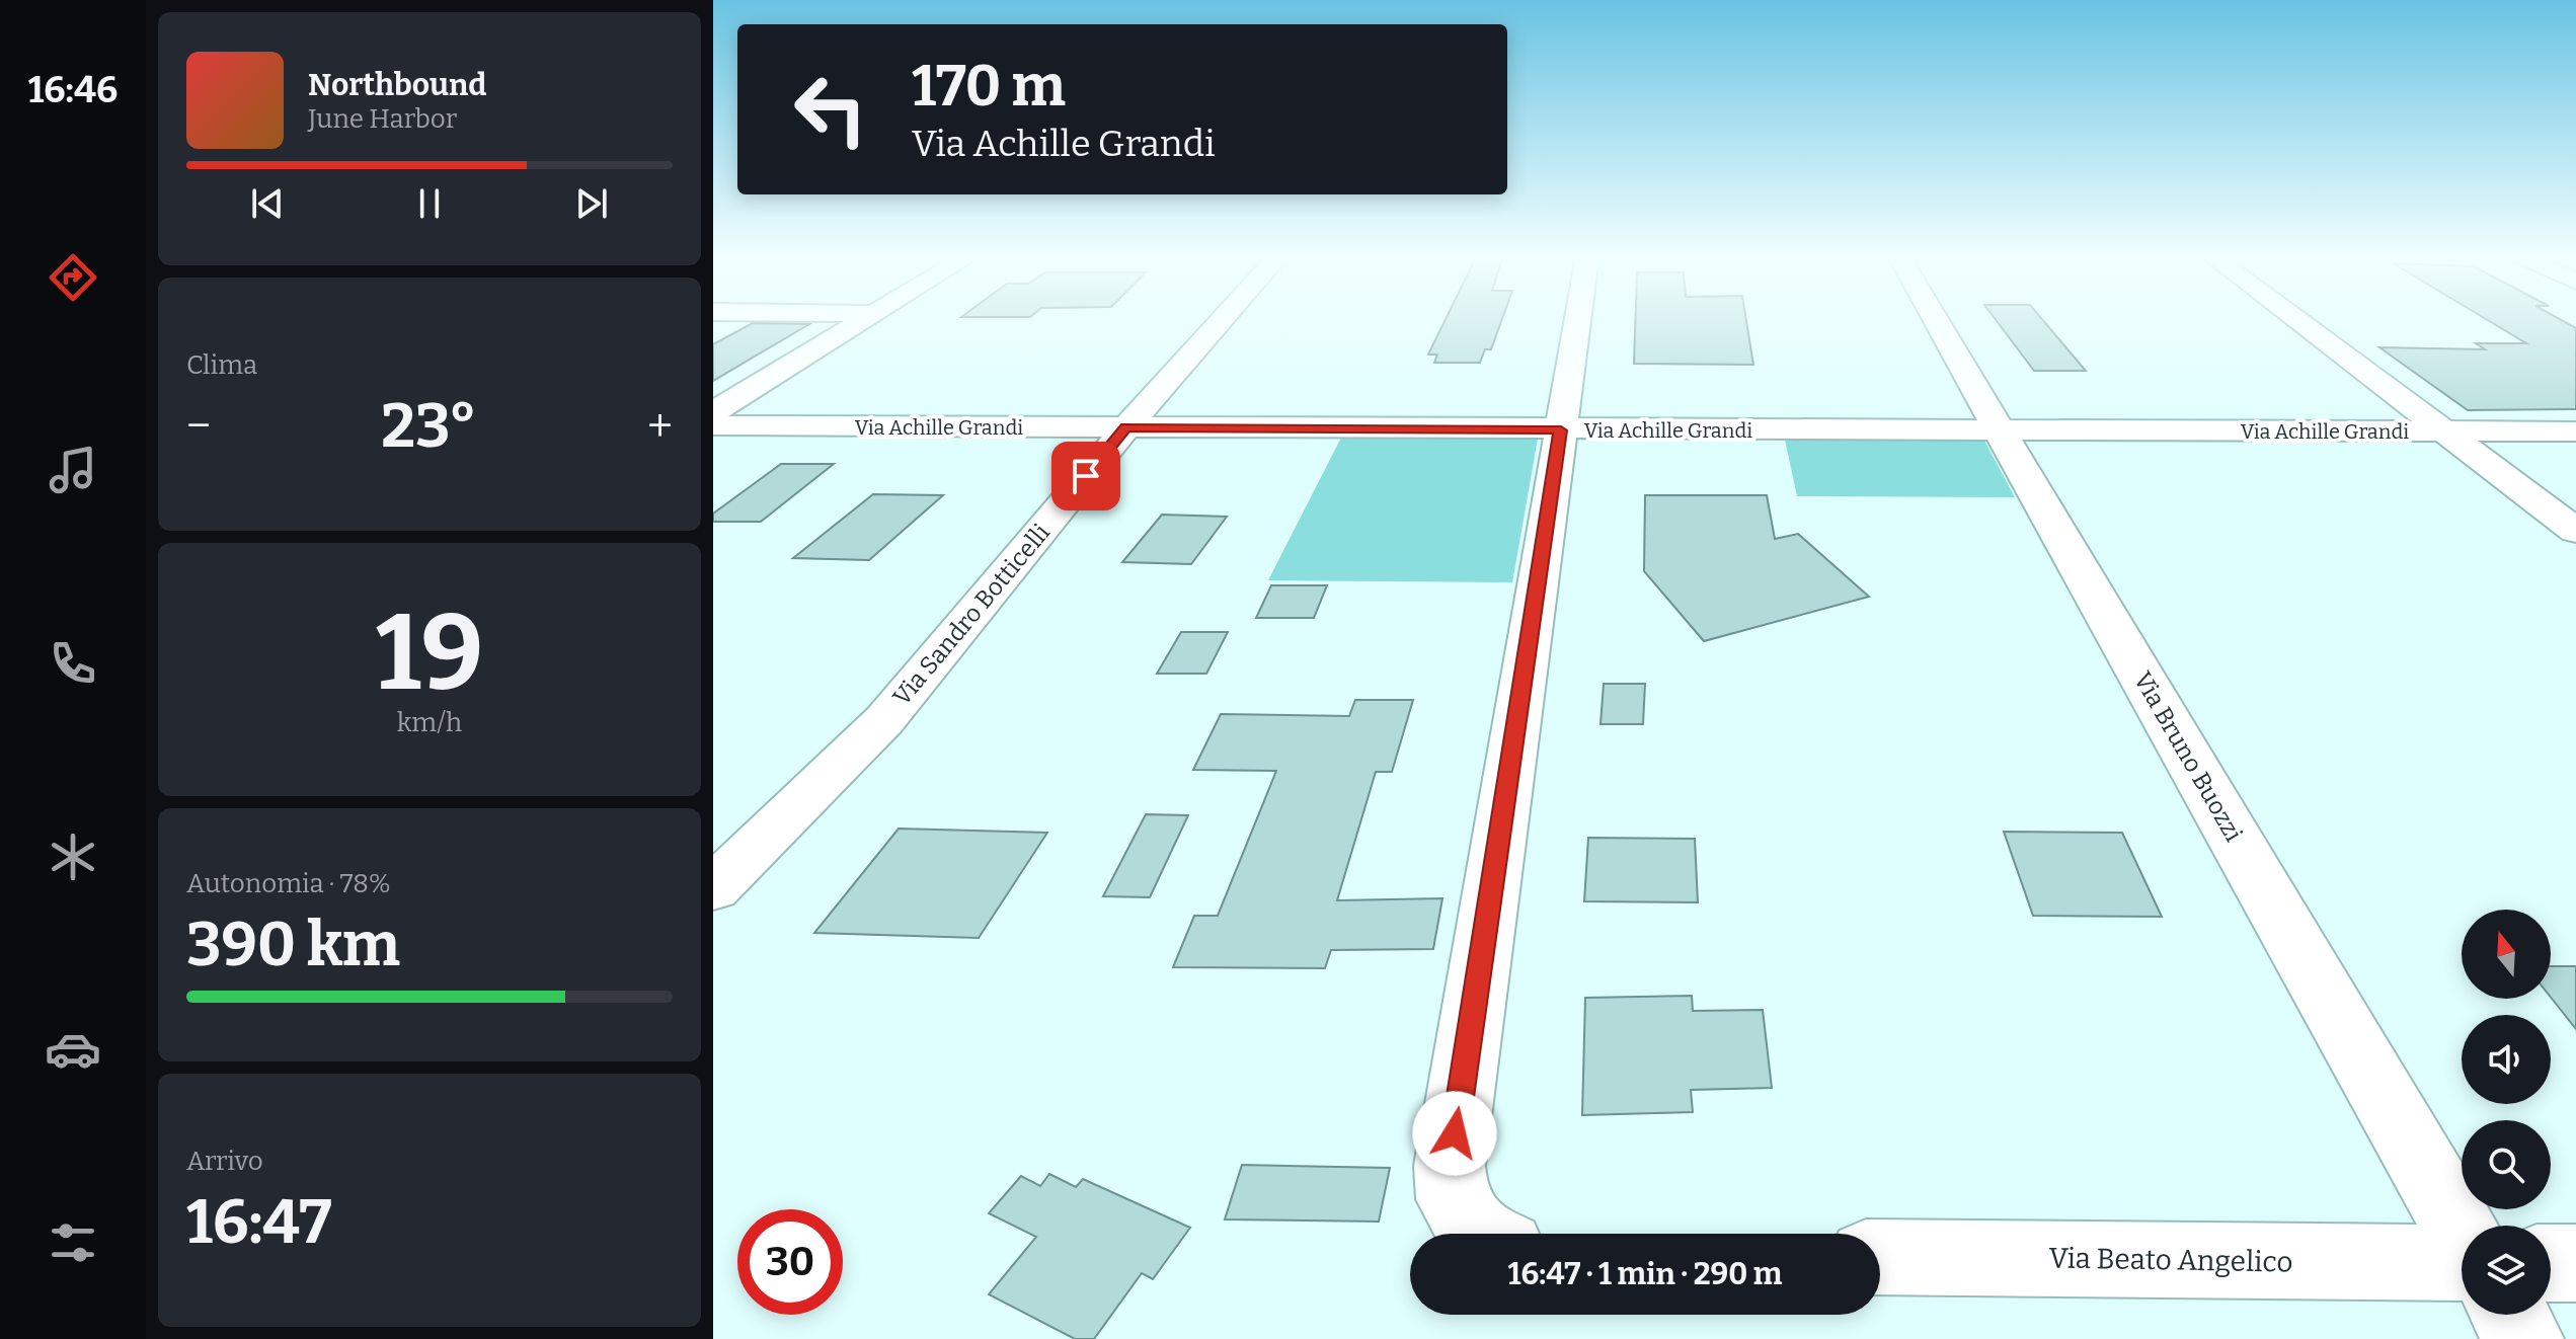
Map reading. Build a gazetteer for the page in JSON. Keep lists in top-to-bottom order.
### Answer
{
  "streets": {
    "street": [
      "Via Achille Grandi",
      "Via Sandro Botticelli",
      "Via Bruno Buozzi",
      "Via Beato Angelico"
    ]
  },
  "crossings": [
    ["Via Achille Grandi", "Via Sandro Botticelli"],
    ["Via Achille Grandi", "Via Bruno Buozzi"]
  ],
  "north": "top",
  "page": {
    "tabs": "16:46",
    "turn": ["170 m", "Via Achille Grandi"],
    "song": ["Northbound", "June Harbor"],
    "tile": [
      "Clima",
      ["19", "km/h"],
      ["Autonomia · 78%", "390 km"],
      ["Arrivo", "16:47"]
    ],
    "heat": ["−", "23°", "+"],
    "limit": "30",
    "trip": "16:47 · 1 min · 290 m"
  }
}
